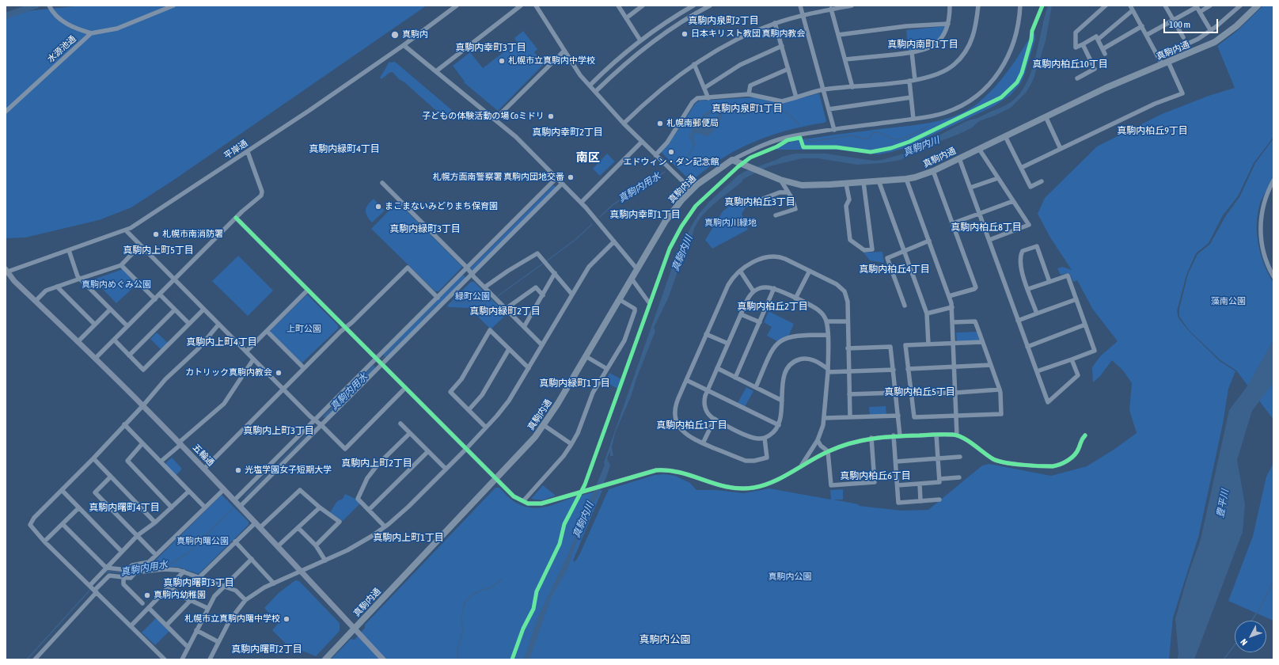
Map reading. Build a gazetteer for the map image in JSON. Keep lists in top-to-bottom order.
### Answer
{
  "streets": {
    "highway": ["真駒内通"],
    "main road": ["五輪通"],
    "street": ["水源池通", "平岸通"]
  },
  "crossings": [
    ["真駒内通", "五輪通"],
    ["平岸通", "五輪通"]
  ],
  "districts": [
    "真駒内泉町2丁目",
    "真駒内南町1丁目",
    "真駒内幸町3丁目",
    "真駒内柏丘10丁目",
    "真駒内泉町1丁目",
    "真駒内柏丘9丁目",
    "真駒内幸町2丁目",
    "真駒内緑町4丁目",
    "南区",
    "真駒内柏丘3丁目",
    "真駒内幸町1丁目",
    "真駒内柏丘8丁目",
    "真駒内緑町3丁目",
    "真駒内上町5丁目",
    "真駒内柏丘4丁目",
    "真駒内柏丘2丁目",
    "真駒内緑町2丁目",
    "真駒内上町4丁目",
    "真駒内緑町1丁目",
    "真駒内柏丘5丁目",
    "真駒内柏丘1丁目",
    "真駒内上町3丁目",
    "真駒内上町2丁目",
    "真駒内柏丘6丁目",
    "真駒内曙町4丁目",
    "真駒内上町1丁目",
    "真駒内曙町3丁目",
    "真駒内公園",
    "真駒内曙町2丁目"
  ],
  "water": ["真駒内川", "真駒内用水", "豊平川"],
  "parks": [
    "真駒内川緑地",
    "真駒内めぐみ公園",
    "緑町公園",
    "藻南公園",
    "上町公園",
    "真駒内曙公園",
    "真駒内公園"
  ],
  "places": [
    "日本キリスト教団 真駒内教会",
    "真駒内",
    "札幌市立真駒内中学校",
    "子どもの体験活動の場 Coミドリ",
    "札幌南郵便局",
    "エドウィン・ダン記念館",
    "札幌方面南警察署 真駒内団地交番",
    "まこまないみどりまち保育園",
    "札幌市南消防署",
    "カトリック真駒内教会",
    "光塩学園女子短期大学",
    "真駒内幼稚園",
    "札幌市立真駒内曙中学校"
  ],
  "scale_bar": "100 m",
  "north": "bottom left"
}
